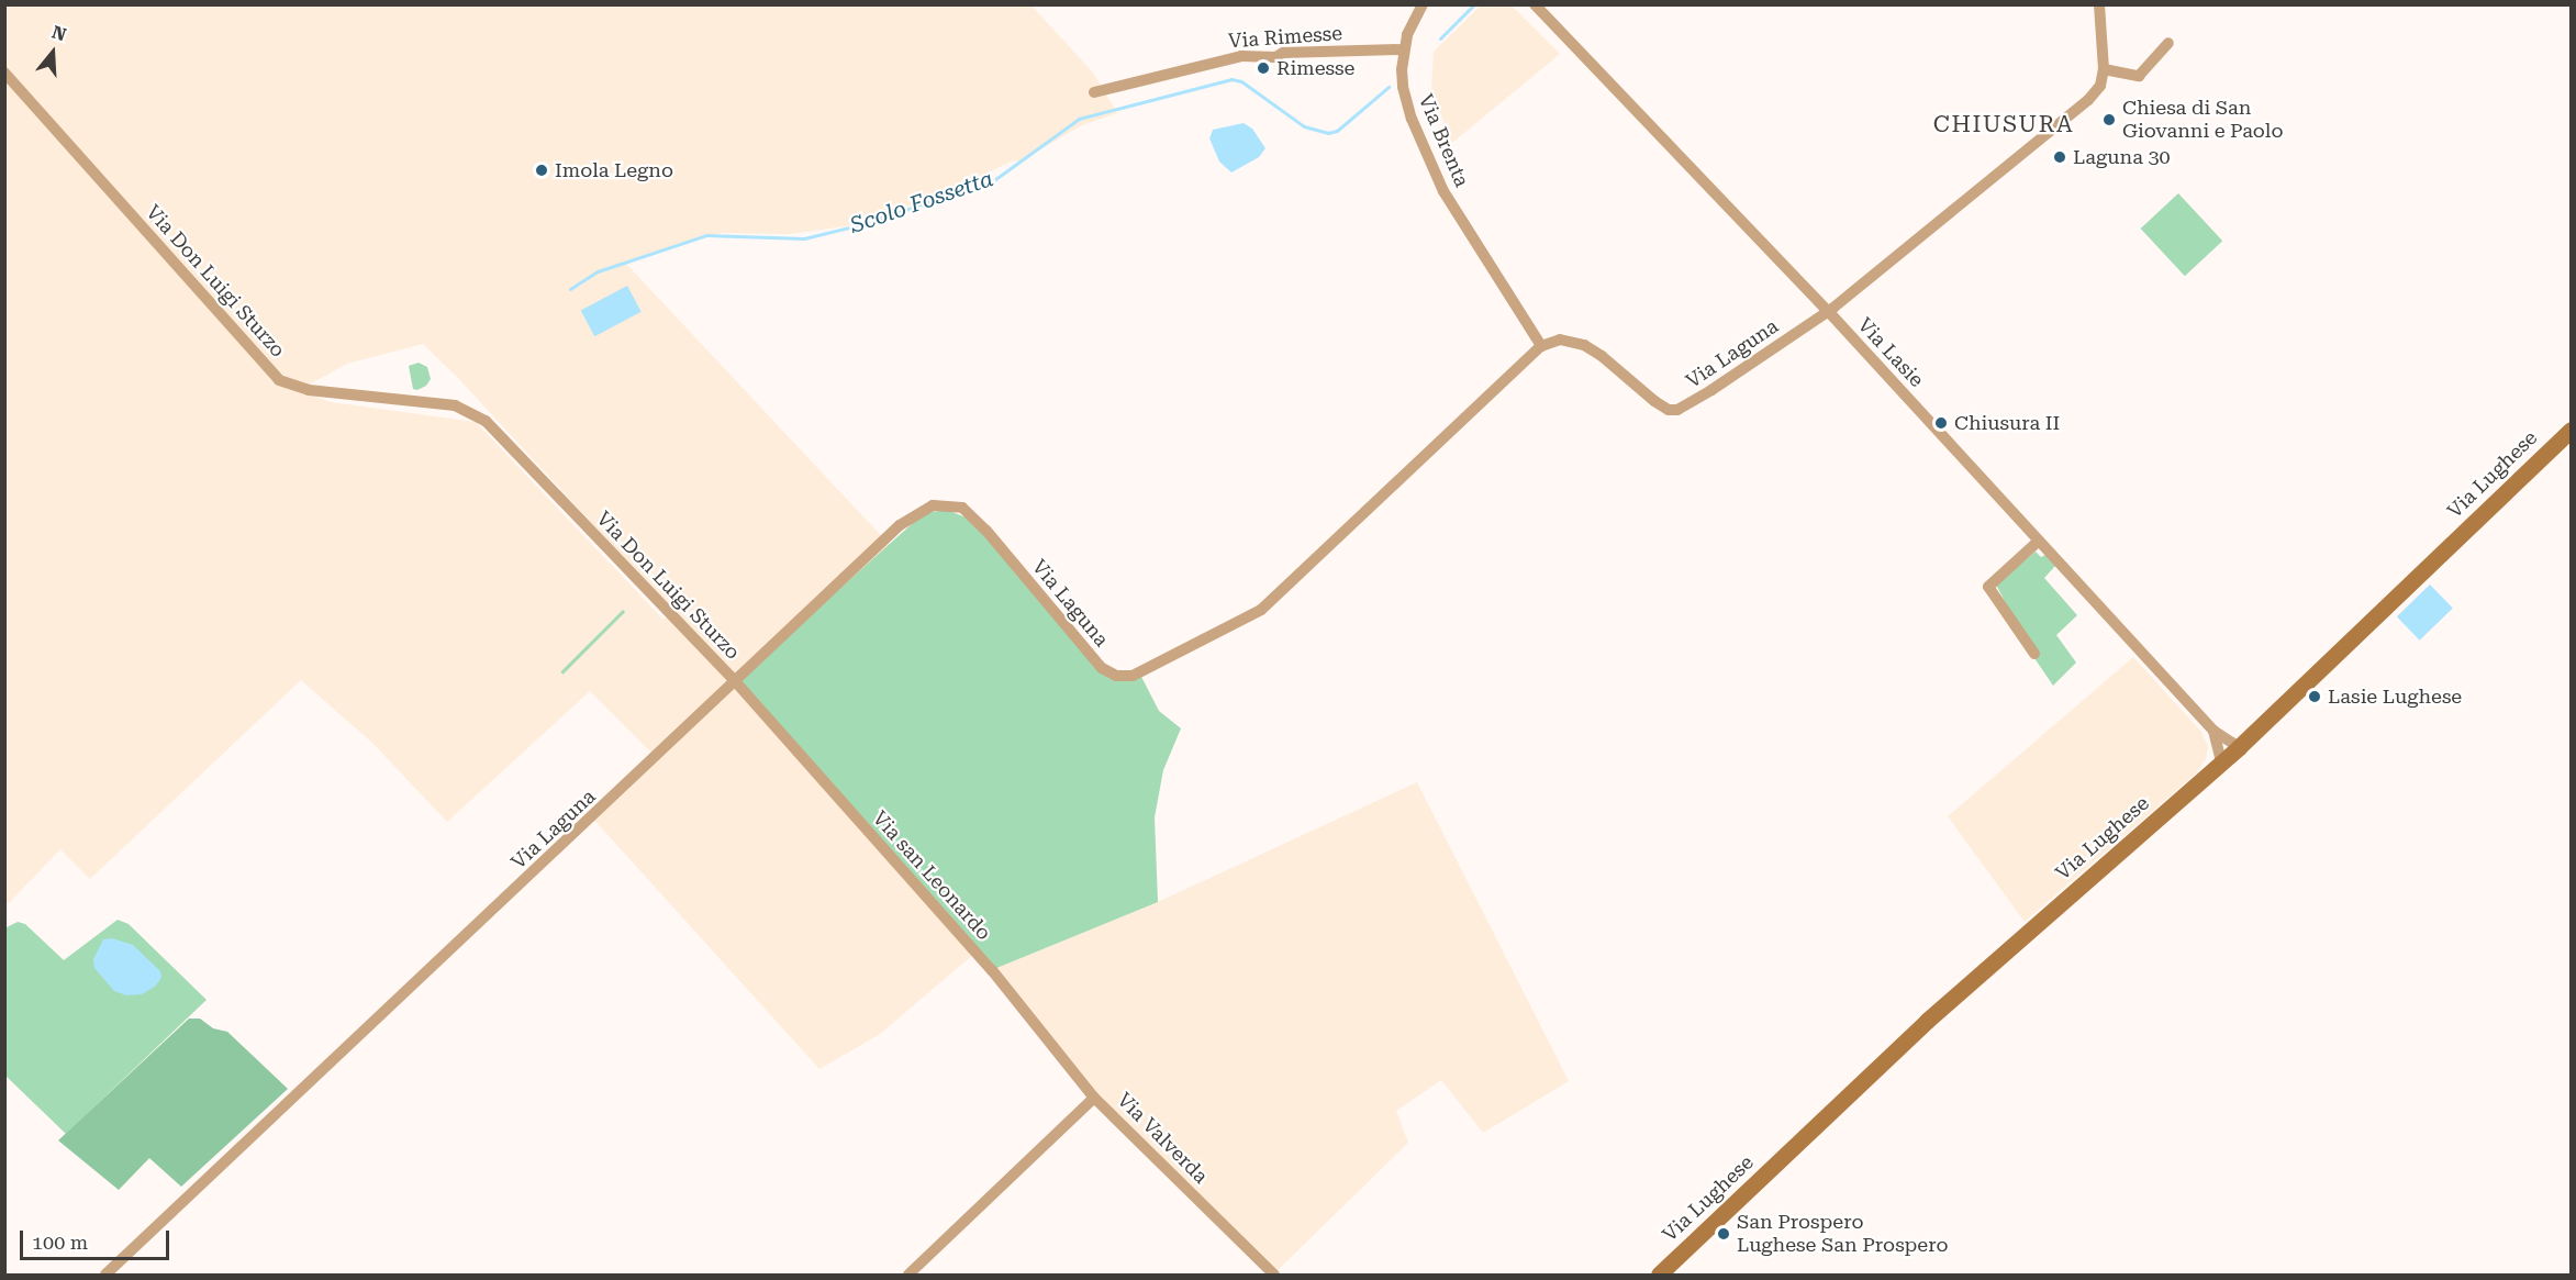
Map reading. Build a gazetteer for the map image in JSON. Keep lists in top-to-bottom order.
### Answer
{
  "streets": {
    "main road": ["Via Lughese"],
    "street": [
      "Via Rimesse",
      "Via Brenta",
      "Via Don Luigi Sturzo",
      "Via Lasie",
      "Via Laguna",
      "Via san Leonardo",
      "Via Valverda"
    ]
  },
  "crossings": [
    ["Via Rimesse", "Via Brenta"],
    ["Via Brenta", "Via Laguna"],
    ["Via Don Luigi Sturzo", "Via Laguna"],
    ["Via Don Luigi Sturzo", "Via san Leonardo"],
    ["Via Lasie", "Via Laguna"],
    ["Via Lasie", "Via Lughese"],
    ["Via Laguna", "Via san Leonardo"],
    ["Via san Leonardo", "Via Valverda"]
  ],
  "districts": ["CHIUSURA"],
  "water": ["Scolo Fossetta"],
  "places": [
    "Rimesse",
    "Chiesa di San Giovanni e Paolo",
    "Laguna 30",
    "Imola Legno",
    "Chiusura II",
    "Lasie Lughese",
    "San Prospero Lughese San Prospero"
  ],
  "scale_bar": "100 m",
  "north": "top"
}
